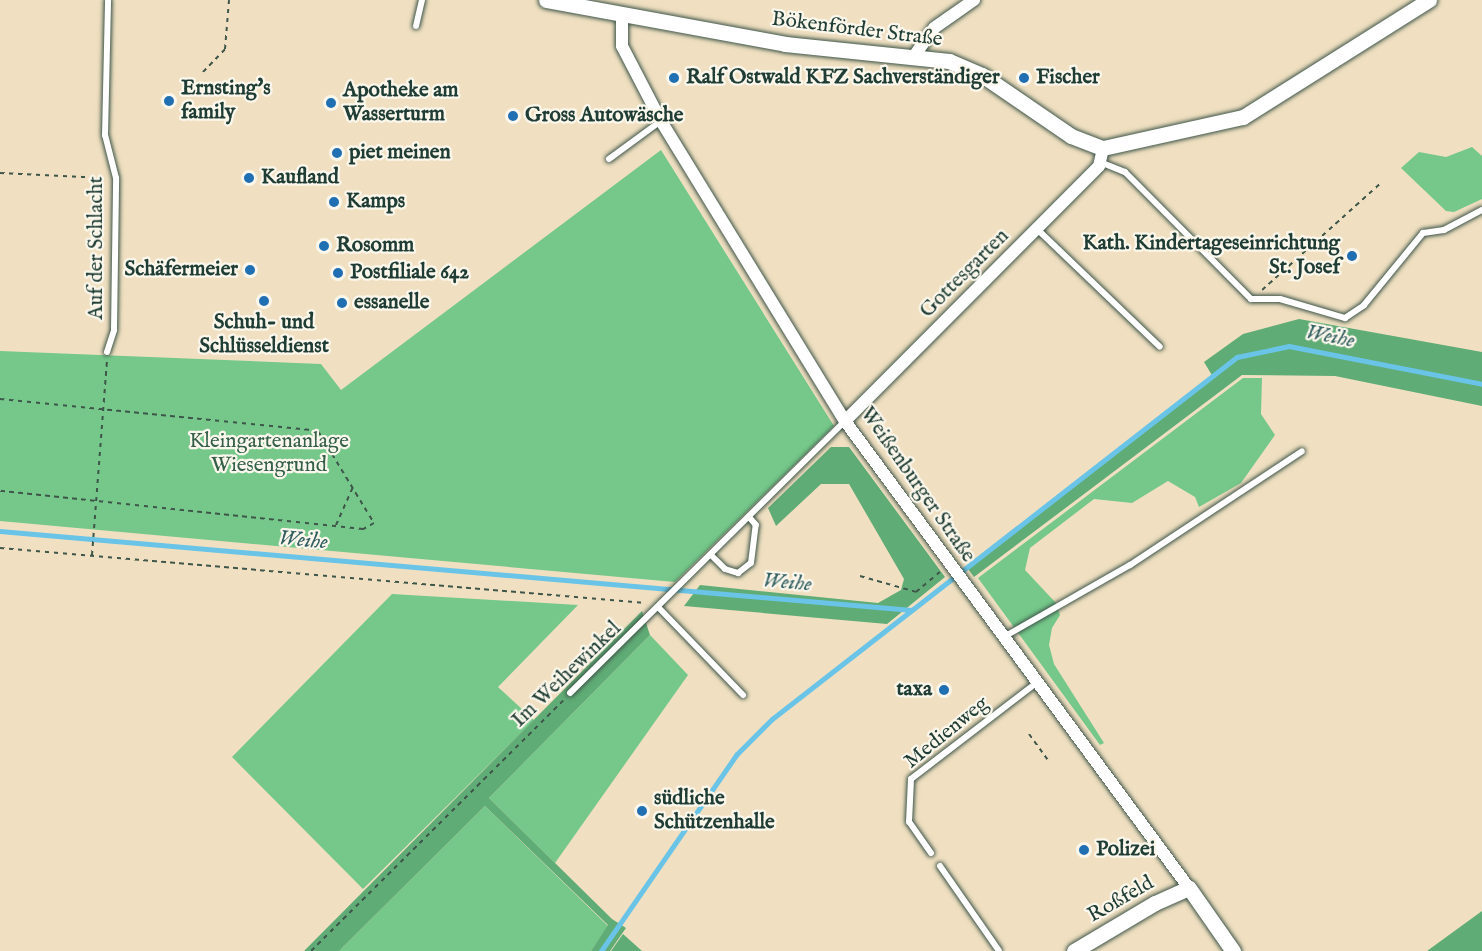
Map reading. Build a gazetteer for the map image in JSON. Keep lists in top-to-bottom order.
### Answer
{
  "streets": {
    "street": [
      "Bökenförder Straße",
      "Gottesgarten",
      "Weißenburger Straße",
      "Roßfeld"
    ],
    "lane": ["Auf der Schlacht", "Im Weihewinkel", "Medienweg"]
  },
  "crossings": [
    ["Bökenförder Straße", "Gottesgarten"],
    ["Bökenförder Straße", "Weißenburger Straße"],
    ["Gottesgarten", "Weißenburger Straße"],
    ["Gottesgarten", "Im Weihewinkel"],
    ["Weißenburger Straße", "Im Weihewinkel"],
    ["Weißenburger Straße", "Medienweg"],
    ["Weißenburger Straße", "Roßfeld"]
  ],
  "water": ["Weihe"],
  "parks": ["Kleingartenanlage Wiesengrund"],
  "places": [
    "Ralf Ostwald KFZ Sachverständiger",
    "Fischer",
    "Ernsting's family",
    "Apotheke am Wasserturm",
    "Gross Autowäsche",
    "piet meinen",
    "Kaufland",
    "Kamps",
    "Rosomm",
    "Kath. Kindertageseinrichtung St. Josef",
    "Schäfermeier",
    "Postfiliale 642",
    "Schuh- und Schlüsseldienst",
    "essanelle",
    "taxa",
    "südliche Schützenhalle",
    "Polizei"
  ]
}
